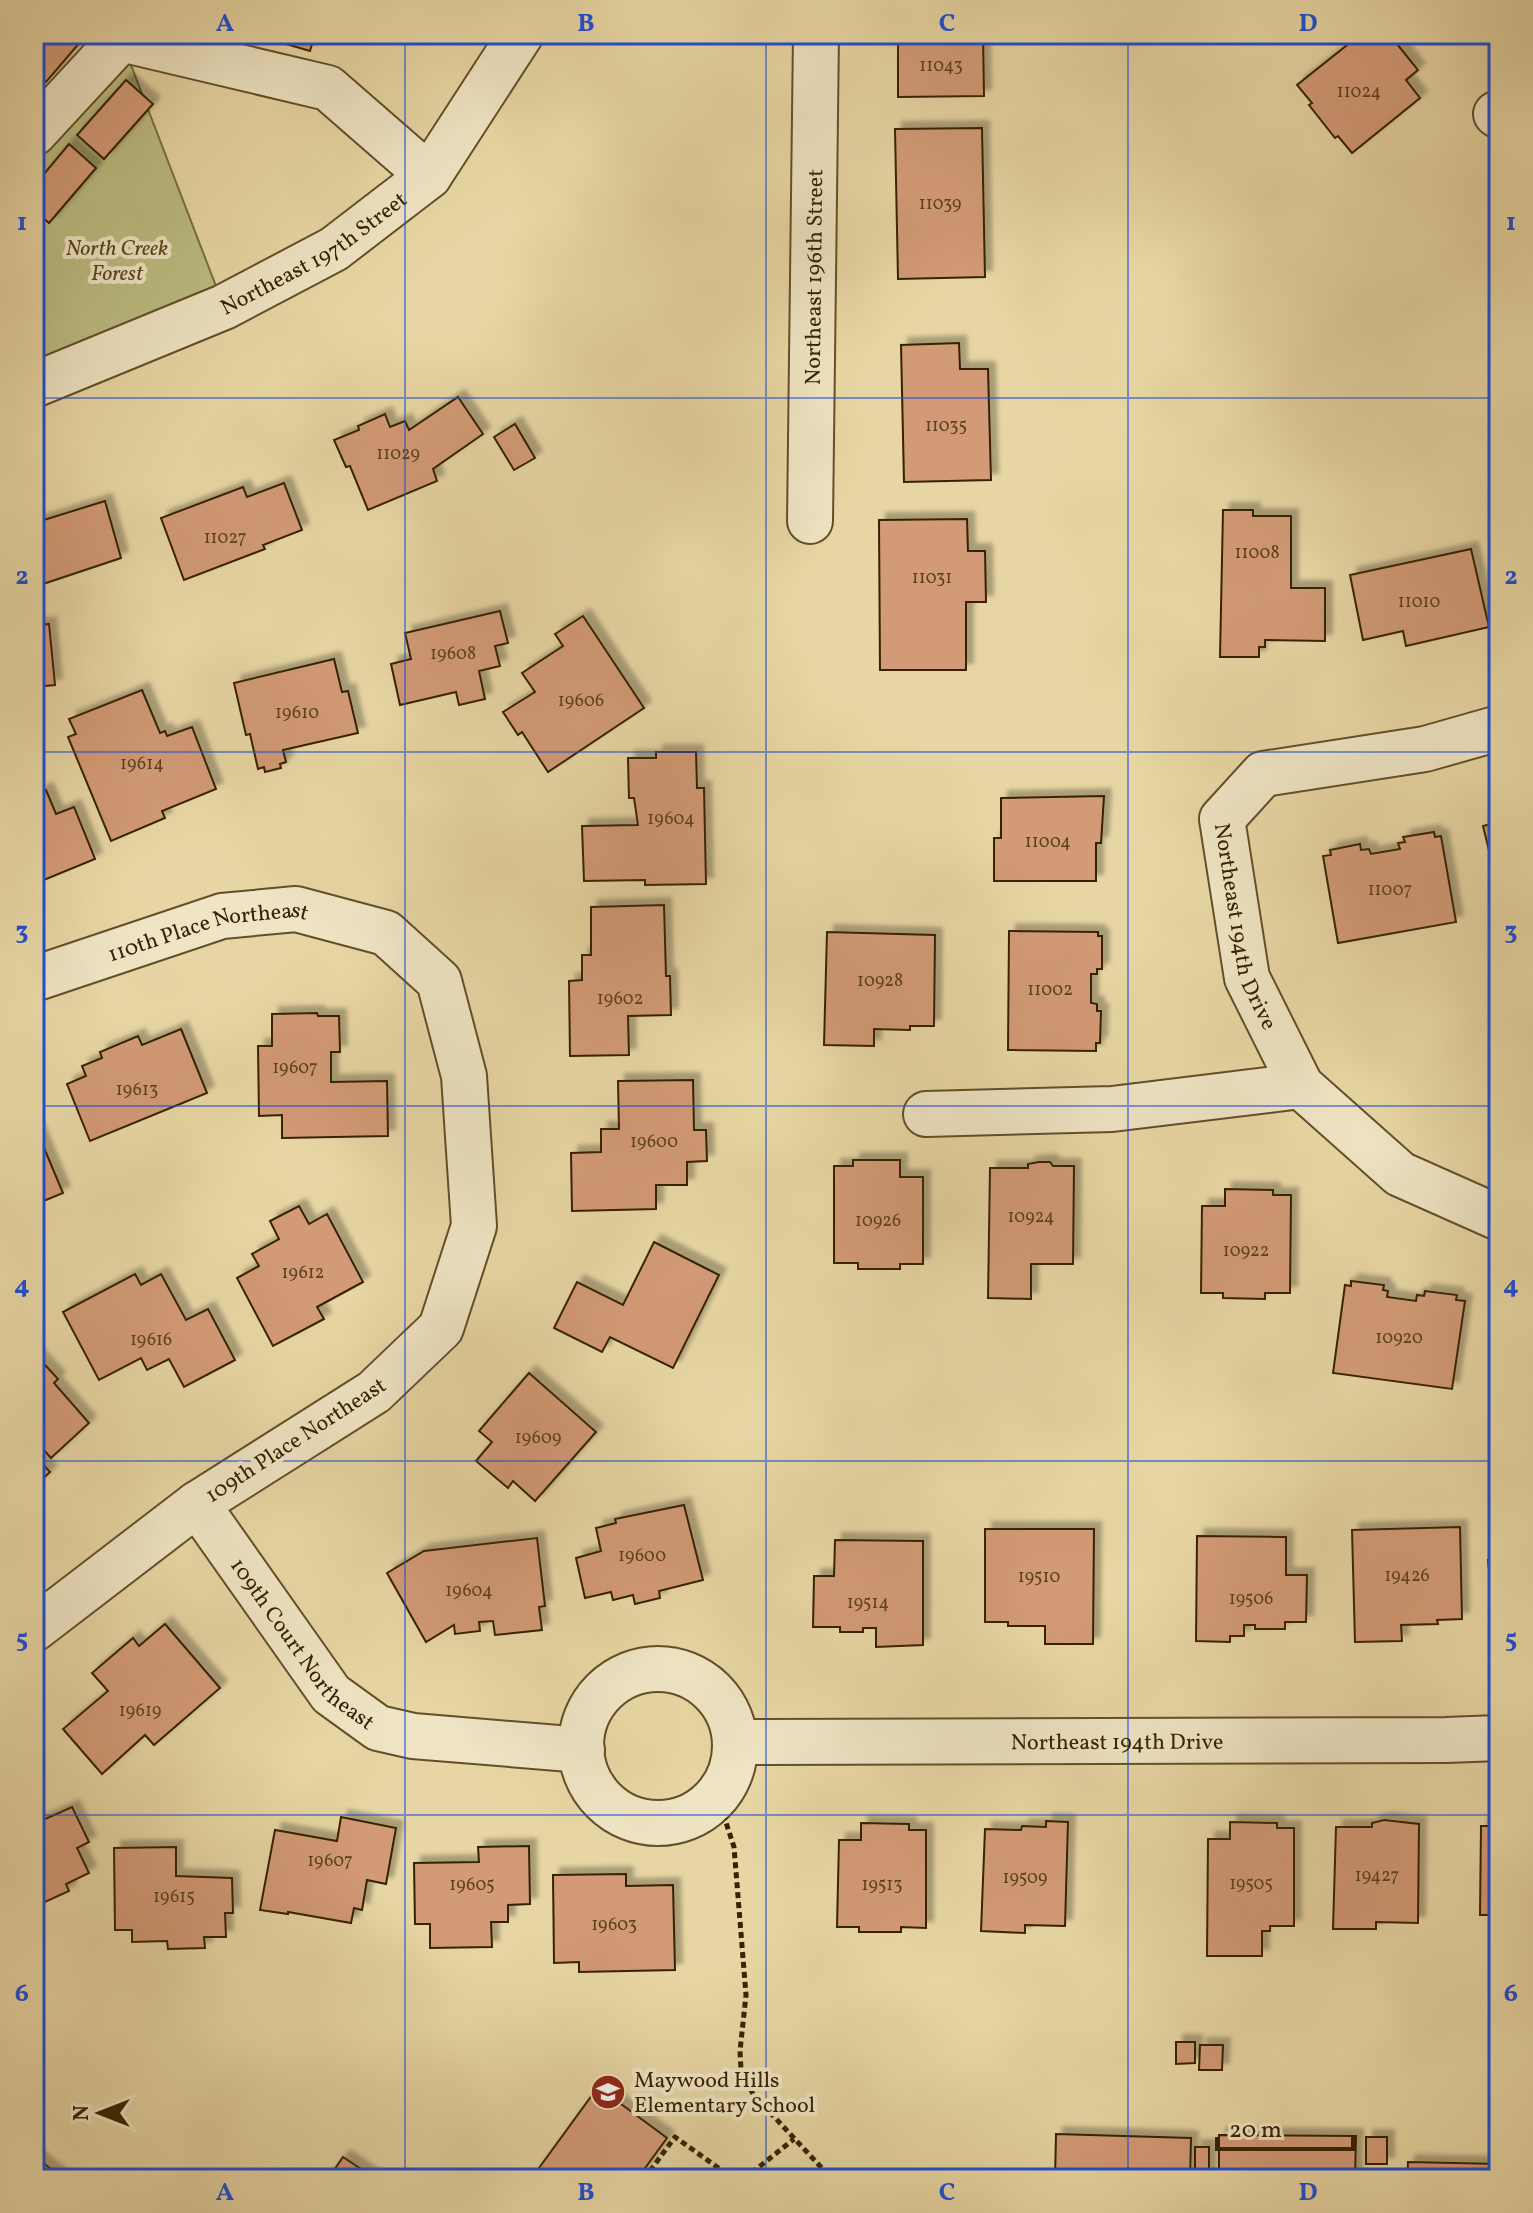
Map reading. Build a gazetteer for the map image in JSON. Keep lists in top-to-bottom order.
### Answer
{
  "streets": {
    "street": [
      "Northeast 197th Street",
      "Northeast 196th Street",
      "Northeast 194th Drive",
      "110th Place Northeast",
      "109th Place Northeast",
      "109th Court Northeast"
    ]
  },
  "crossings": [
    ["Northeast 194th Drive", "109th Court Northeast"],
    ["110th Place Northeast", "109th Place Northeast"],
    ["109th Place Northeast", "109th Court Northeast"]
  ],
  "parks": ["North Creek Forest"],
  "places": {
    "school or university": ["Maywood Hills Elementary School"]
  },
  "house_numbers": [
    "11043",
    "11024",
    "11039",
    "11035",
    "11029",
    "11027",
    "11008",
    "11031",
    "11010",
    "19608",
    "19606",
    "19610",
    "19614",
    "19604",
    "11004",
    "11007",
    "10928",
    "11002",
    "19602",
    "19607",
    "19613",
    "19600",
    "10924",
    "10926",
    "10922",
    "19612",
    "10920",
    "19616",
    "19609",
    "19600",
    "19426",
    "19510",
    "19604",
    "19506",
    "19514",
    "19619",
    "19607",
    "19427",
    "19509",
    "19505",
    "19605",
    "19513",
    "19615",
    "19603"
  ],
  "scale_bar": "20 m",
  "north": "left",
  "grid": {
    "columns": [
      "A",
      "B",
      "C",
      "D"
    ],
    "rows": [
      "1",
      "2",
      "3",
      "4",
      "5",
      "6"
    ]
  }
}
